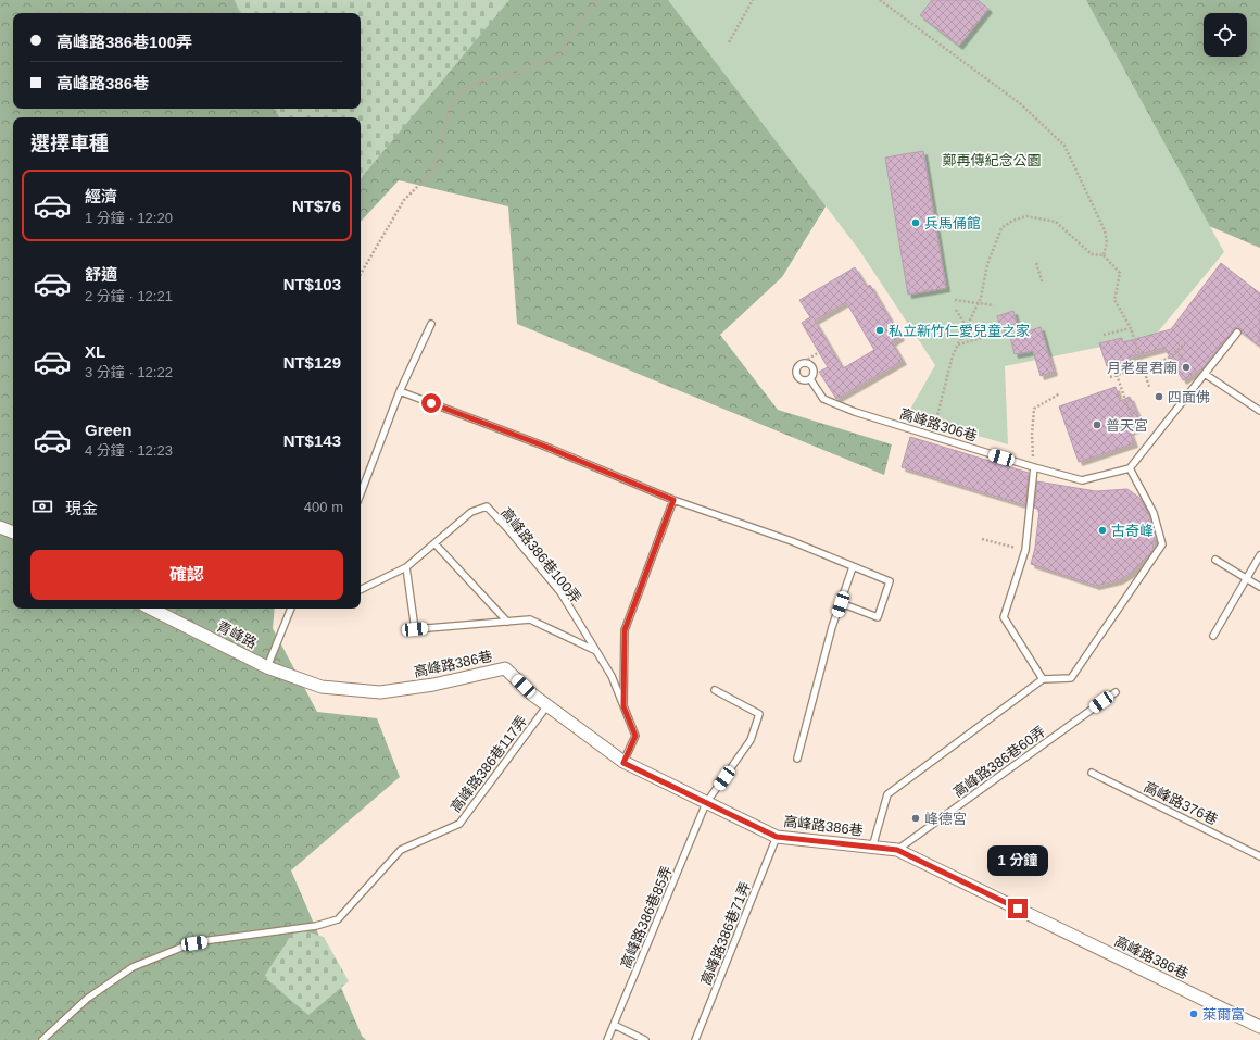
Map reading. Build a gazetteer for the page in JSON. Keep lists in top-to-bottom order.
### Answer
{
  "streets": {
    "street": ["青峰路", "高峰路386巷"],
    "lane": [
      "高峰路306巷",
      "高峰路386巷100弄",
      "高峰路386巷60弄",
      "高峰路386巷117弄",
      "高峰路376巷",
      "高峰路386巷85弄",
      "高峰路386巷71弄"
    ]
  },
  "crossings": [
    ["高峰路386巷100弄", "高峰路386巷"],
    ["青峰路", "高峰路386巷"],
    ["高峰路386巷", "高峰路386巷60弄"],
    ["高峰路386巷", "高峰路386巷117弄"],
    ["高峰路386巷", "高峰路386巷85弄"],
    ["高峰路386巷", "高峰路386巷71弄"]
  ],
  "parks": ["鄭再傳紀念公園"],
  "places": [
    "兵馬俑館",
    "私立新竹仁愛兒童之家",
    "月老星君廟",
    "四面佛",
    "普天宮",
    "古奇峰",
    "峰德宮",
    "萊爾富"
  ],
  "page": {
    "banner": ["高峰路386巷100弄", "高峰路386巷"],
    "heading": "選擇車種",
    "list": [
      {
        "name": "經濟",
        "note": "1 分鐘 · 12:20",
        "value": "NT$76"
      },
      {
        "name": "舒適",
        "note": "2 分鐘 · 12:21",
        "value": "NT$103"
      },
      {
        "name": "XL",
        "note": "3 分鐘 · 12:22",
        "value": "NT$129"
      },
      {
        "name": "Green",
        "note": "4 分鐘 · 12:23",
        "value": "NT$143"
      }
    ],
    "pay": ["現金", "400 m"],
    "buttons": "確認",
    "bubble": "1 分鐘"
  }
}
